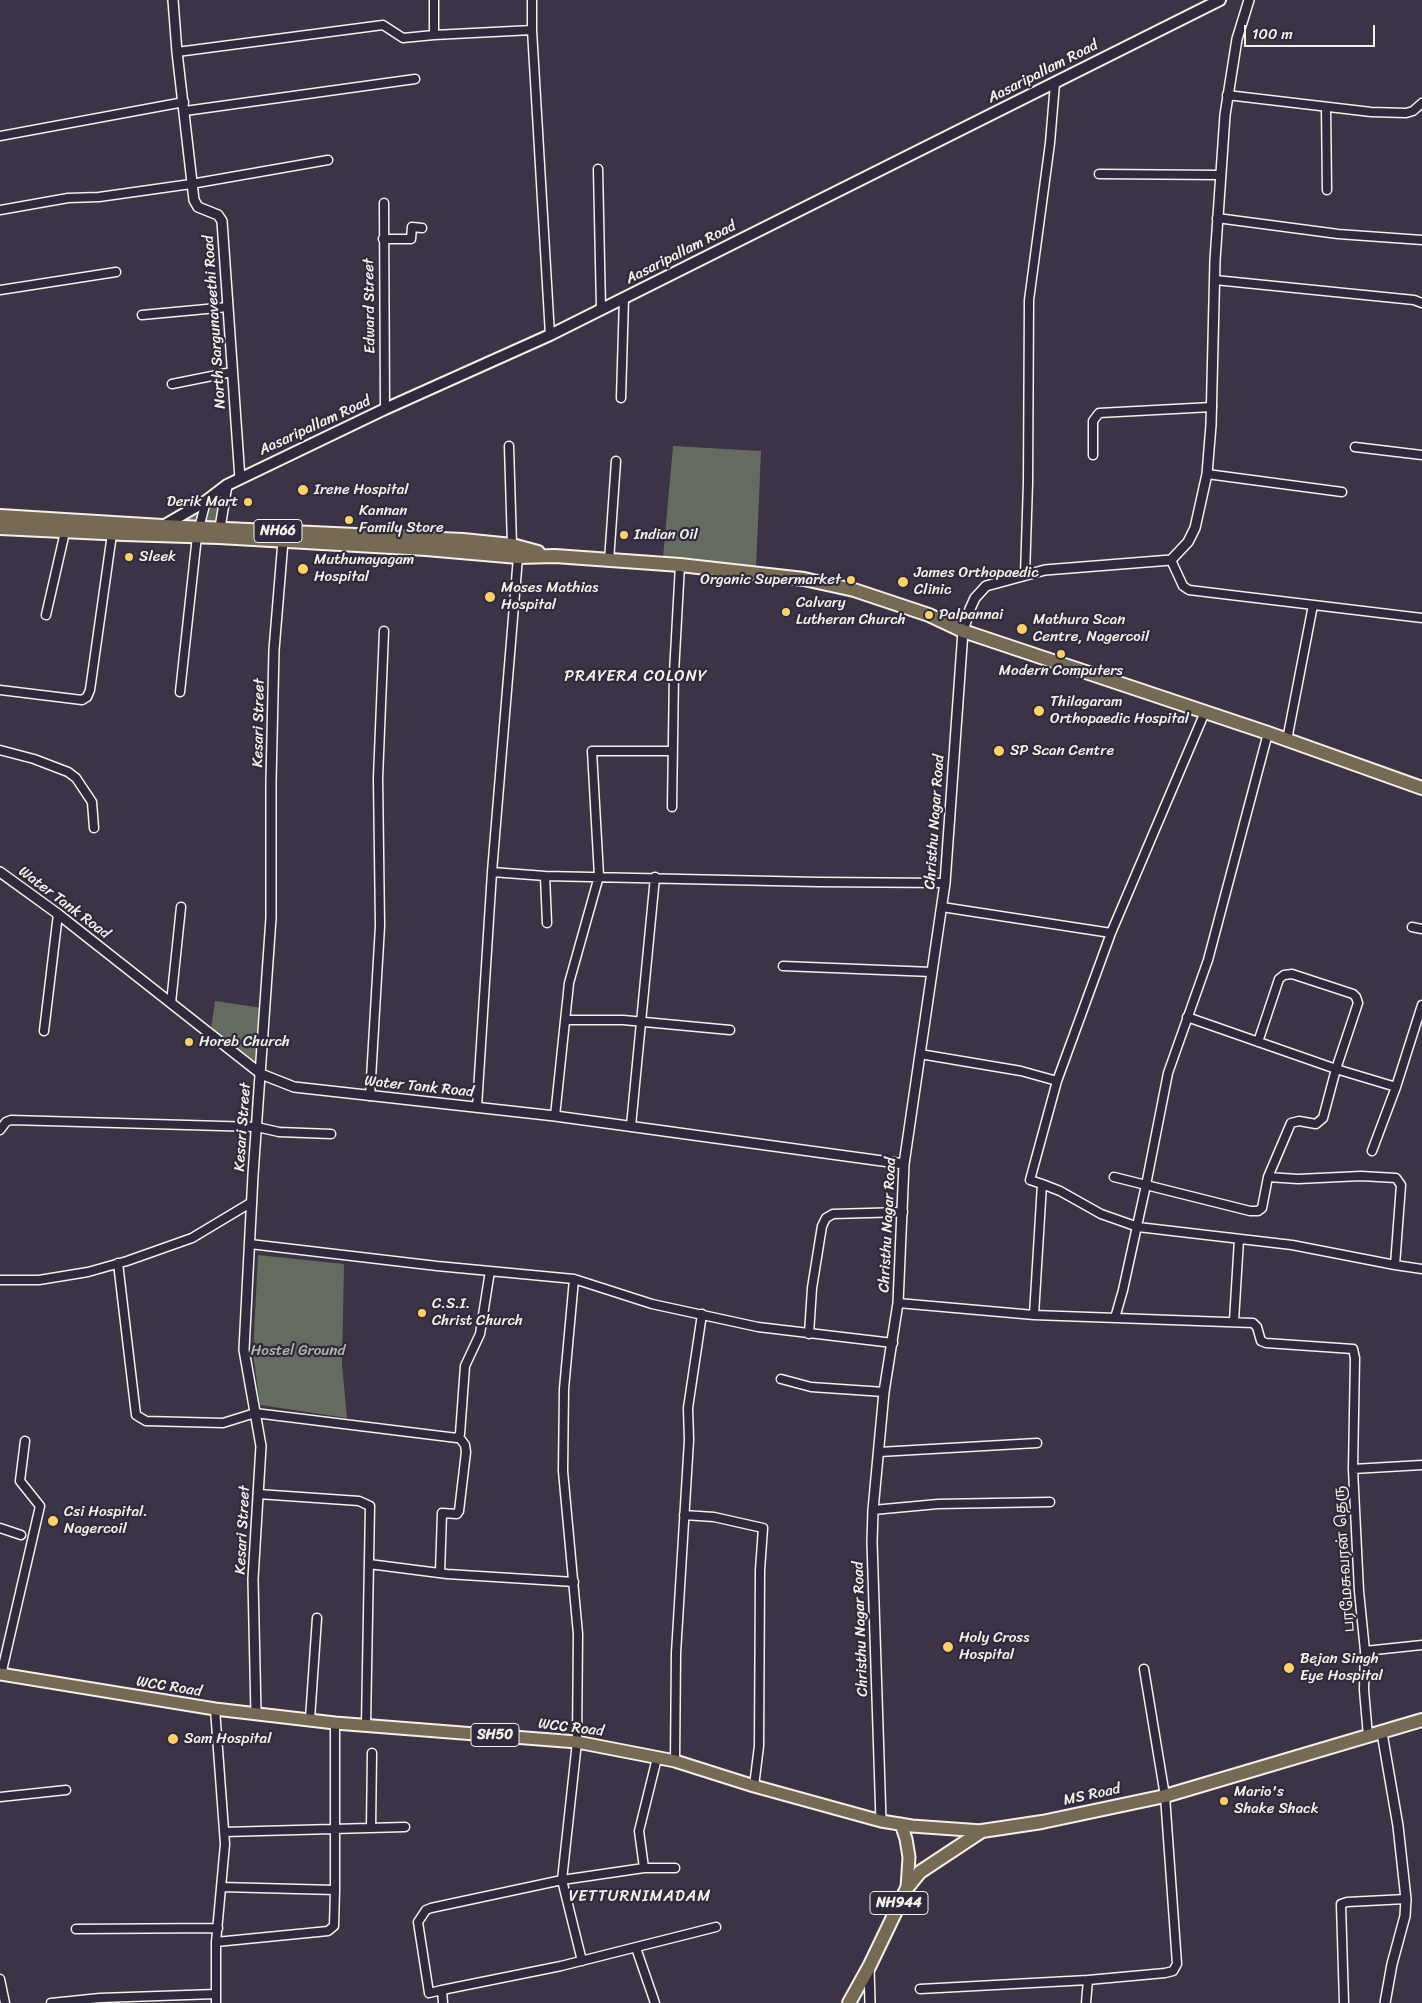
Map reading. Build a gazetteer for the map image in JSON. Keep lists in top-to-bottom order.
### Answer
{
  "streets": {
    "highway": ["NH66", "MS Road", "NH944"],
    "main road": ["Aasaripallam Road", "WCC Road", "SH50"],
    "street": [
      "Edward Street",
      "North Sargunaveethi Road",
      "Kesari Street",
      "Christhu Nagar Road",
      "Water Tank Road",
      "பரமேசுவரன் தெரு"
    ]
  },
  "crossings": [
    ["Aasaripallam Road", "Edward Street"],
    ["Aasaripallam Road", "North Sargunaveethi Road"],
    ["Aasaripallam Road", "NH66"],
    ["NH66", "Kesari Street"],
    ["NH66", "Christhu Nagar Road"],
    ["Kesari Street", "Water Tank Road"],
    ["Kesari Street", "WCC Road"],
    ["Christhu Nagar Road", "Water Tank Road"],
    ["Christhu Nagar Road", "WCC Road"],
    ["பரமேசுவரன் தெரு", "MS Road"],
    ["WCC Road", "MS Road"]
  ],
  "districts": ["PRAYERA COLONY", "VETTURNIMADAM"],
  "parks": ["Hostel Ground"],
  "places": [
    "Irene Hospital",
    "Derik Mart",
    "Kannan Family Store",
    "Indian Oil",
    "Sleek",
    "Muthunayagam Hospital",
    "Organic Supermarket",
    "James Orthopaedic Clinic",
    "Moses Mathias Hospital",
    "Calvary Lutheran Church",
    "Palpannai",
    "Mathura Scan Centre, Nagercoil",
    "Modern Computers",
    "Thilagaram Orthopaedic Hospital",
    "SP Scan Centre",
    "Horeb Church",
    "C.S.I. Christ Church",
    "Csi Hospital. Nagercoil",
    "Holy Cross Hospital",
    "Bejan Singh Eye Hospital",
    "Sam Hospital",
    "Mario's Shake Shack"
  ],
  "scale_bar": "100 m"
}
